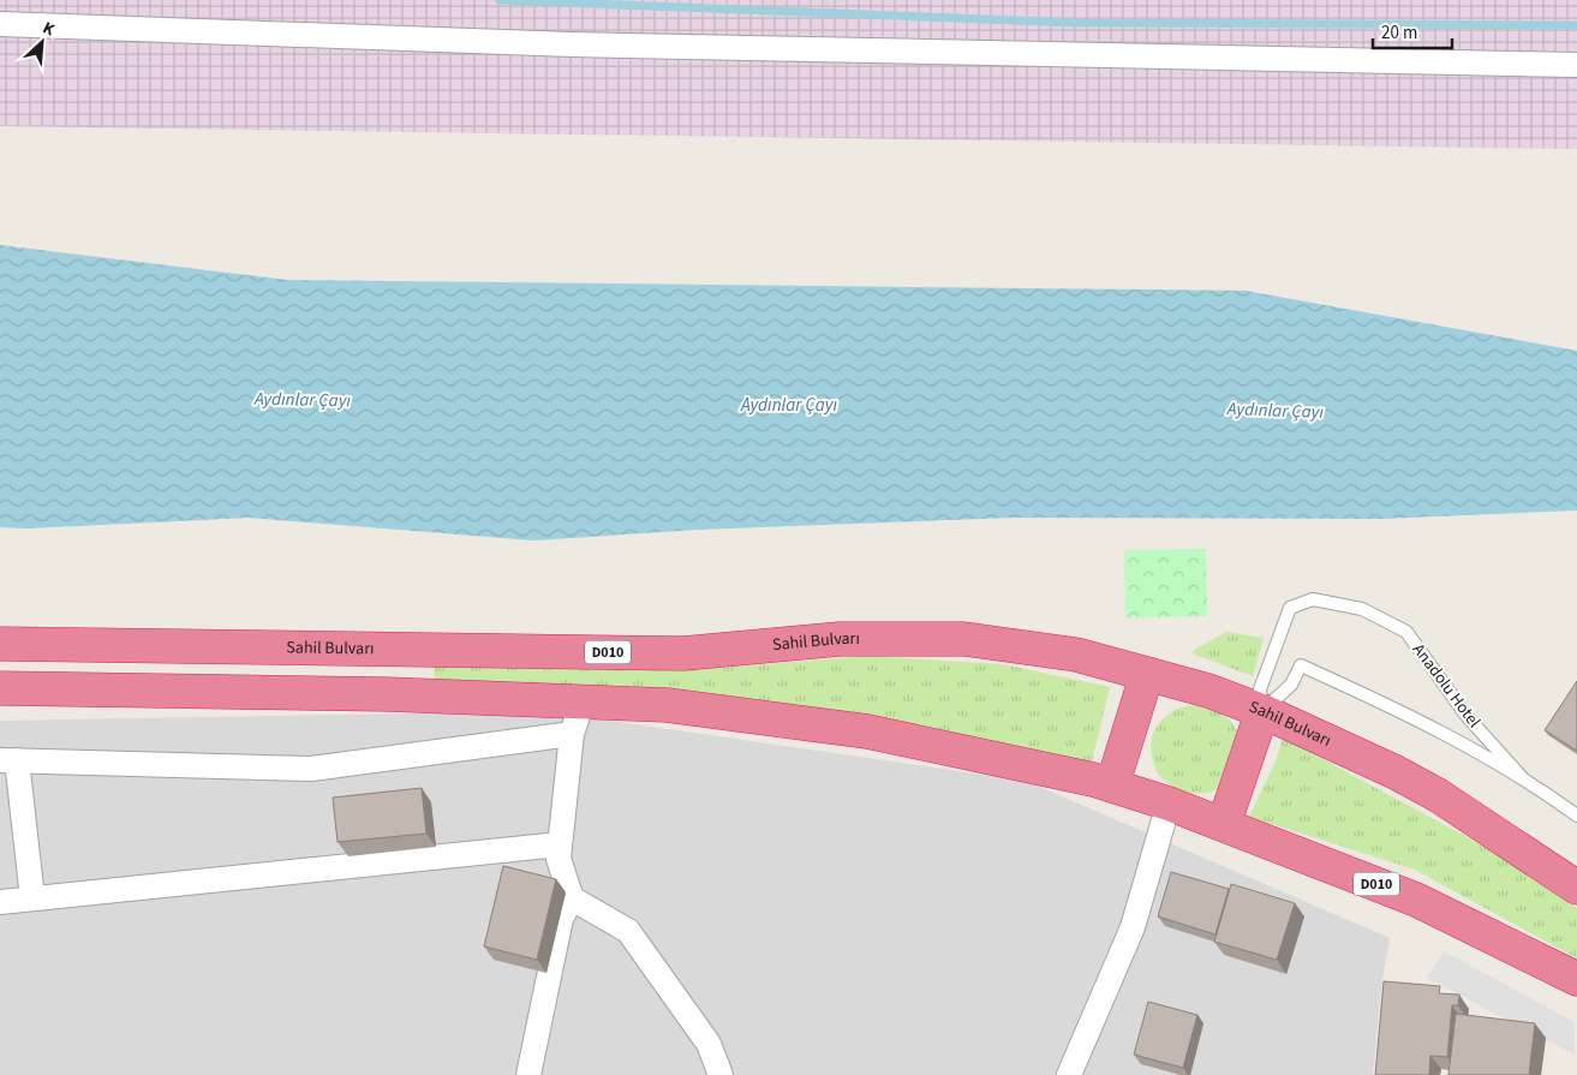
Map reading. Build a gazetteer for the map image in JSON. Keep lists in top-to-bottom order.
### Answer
{
  "streets": {
    "highway": ["Sahil Bulvarı", "D010"],
    "lane": ["Anadolu Hotel"]
  },
  "crossings": [
    ["Sahil Bulvarı", "Anadolu Hotel"]
  ],
  "water": ["Aydınlar Çayı"],
  "scale_bar": "20 m",
  "north": "top right"
}
